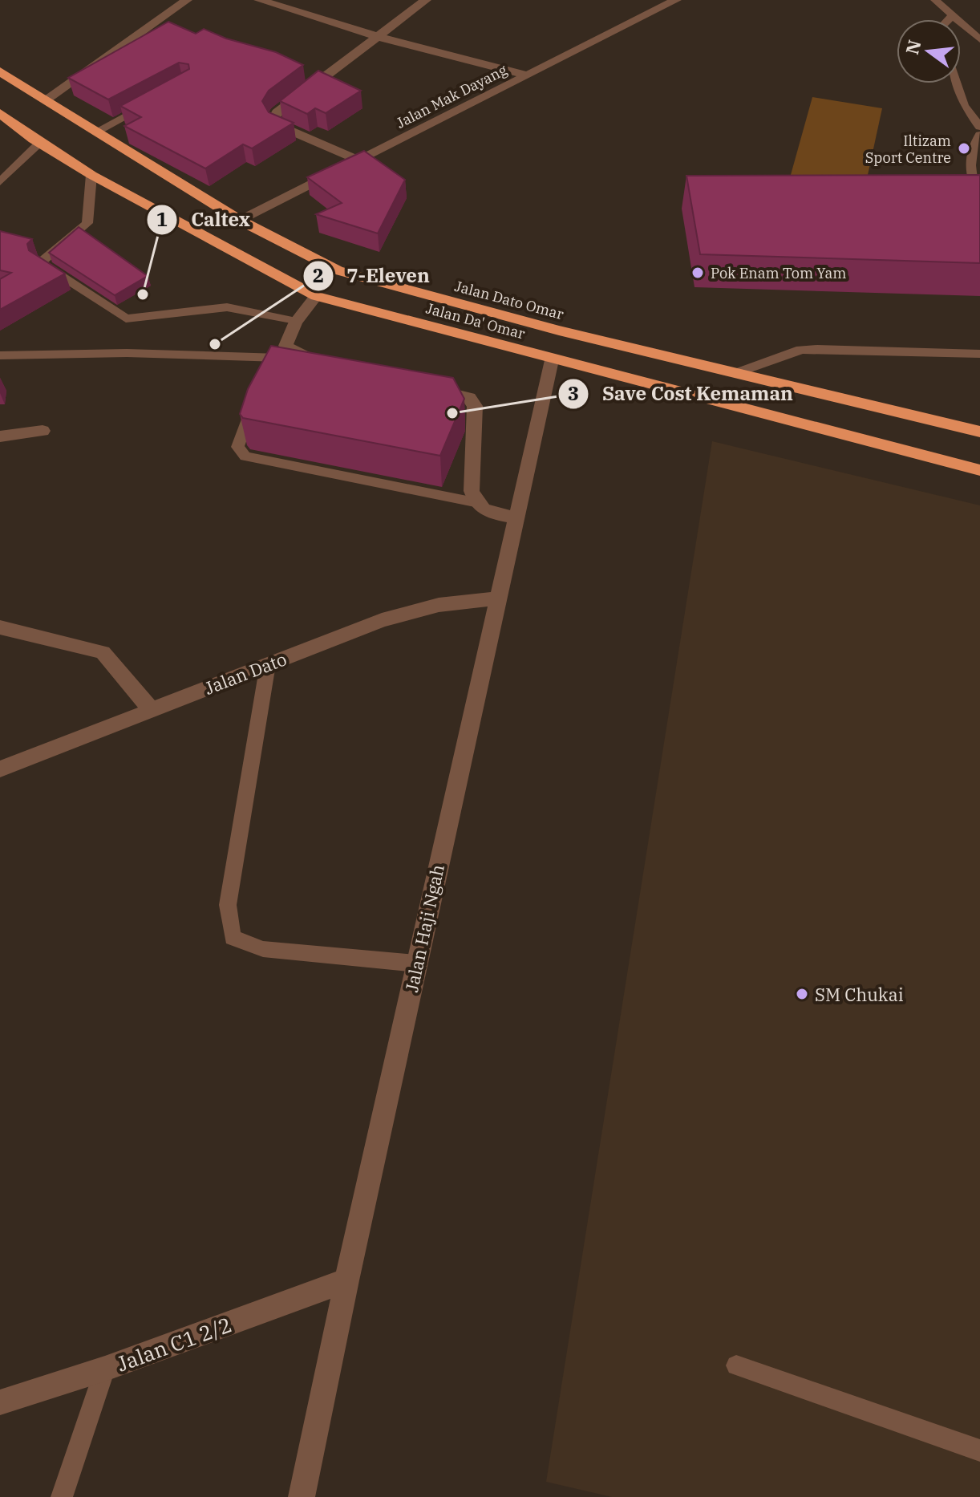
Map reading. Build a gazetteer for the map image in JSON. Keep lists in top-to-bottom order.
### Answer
{
  "streets": {
    "highway": ["Jalan Dato Omar", "Jalan Da' Omar"],
    "street": [
      "Jalan Mak Dayang",
      "Jalan Dato",
      "Jalan Haji Ngah",
      "Jalan C1 2/2"
    ]
  },
  "crossings": [
    ["Jalan Mak Dayang", "Jalan Dato Omar"],
    ["Jalan Da' Omar", "Jalan Haji Ngah"],
    ["Jalan Dato", "Jalan Haji Ngah"],
    ["Jalan Haji Ngah", "Jalan C1 2/2"]
  ],
  "places": [
    "Iltizam Sport Centre",
    "Pok Enam Tom Yam",
    "Caltex",
    "7-Eleven",
    "Save Cost Kemaman",
    "SM Chukai"
  ],
  "north": "left"
}
